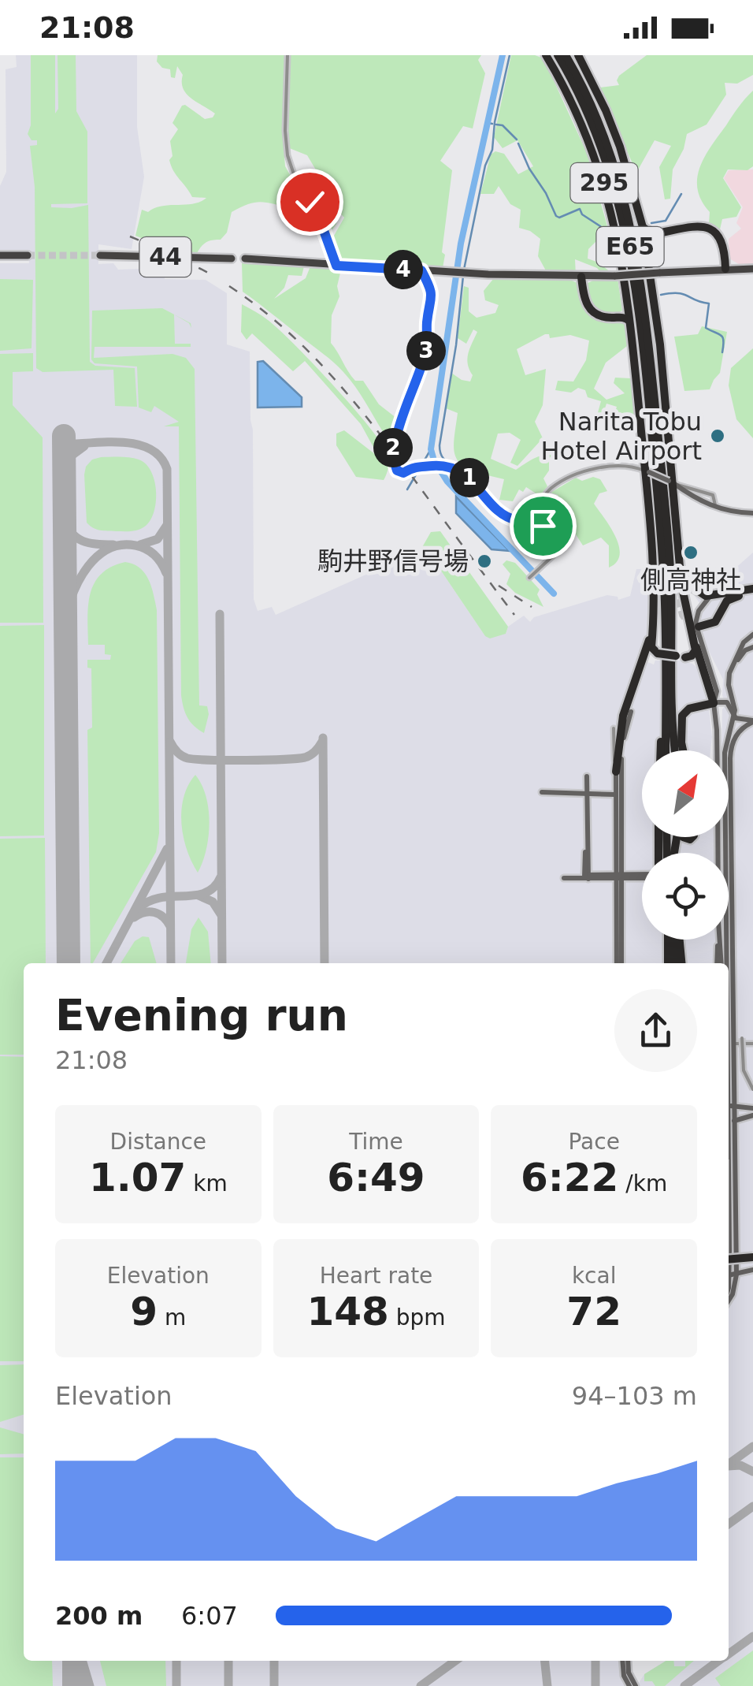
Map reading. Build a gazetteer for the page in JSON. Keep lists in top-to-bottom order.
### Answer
{
  "streets": {
    "highway": ["295", "E65"],
    "main road": ["44"]
  },
  "crossings": [
    ["295", "E65"]
  ],
  "places": ["Narita Tobu Hotel Airport", "側高神社", "駒井野信号場"],
  "north": "top right",
  "page": {
    "status": "21:08",
    "pins": [
      "4",
      "3",
      "2",
      "1"
    ],
    "heading": ["Evening run", "21:08"],
    "stats": [
      ["Distance", "1.07 km"],
      ["Time", "6:49"],
      ["Pace", "6:22 /km"],
      ["Elevation", "9 m"],
      ["Heart rate", "148 bpm"],
      ["kcal", "72"]
    ],
    "chart": ["Elevation", "94–103 m"],
    "list": [
      {
        "name": "200 m",
        "note": "6:07"
      }
    ]
  }
}
